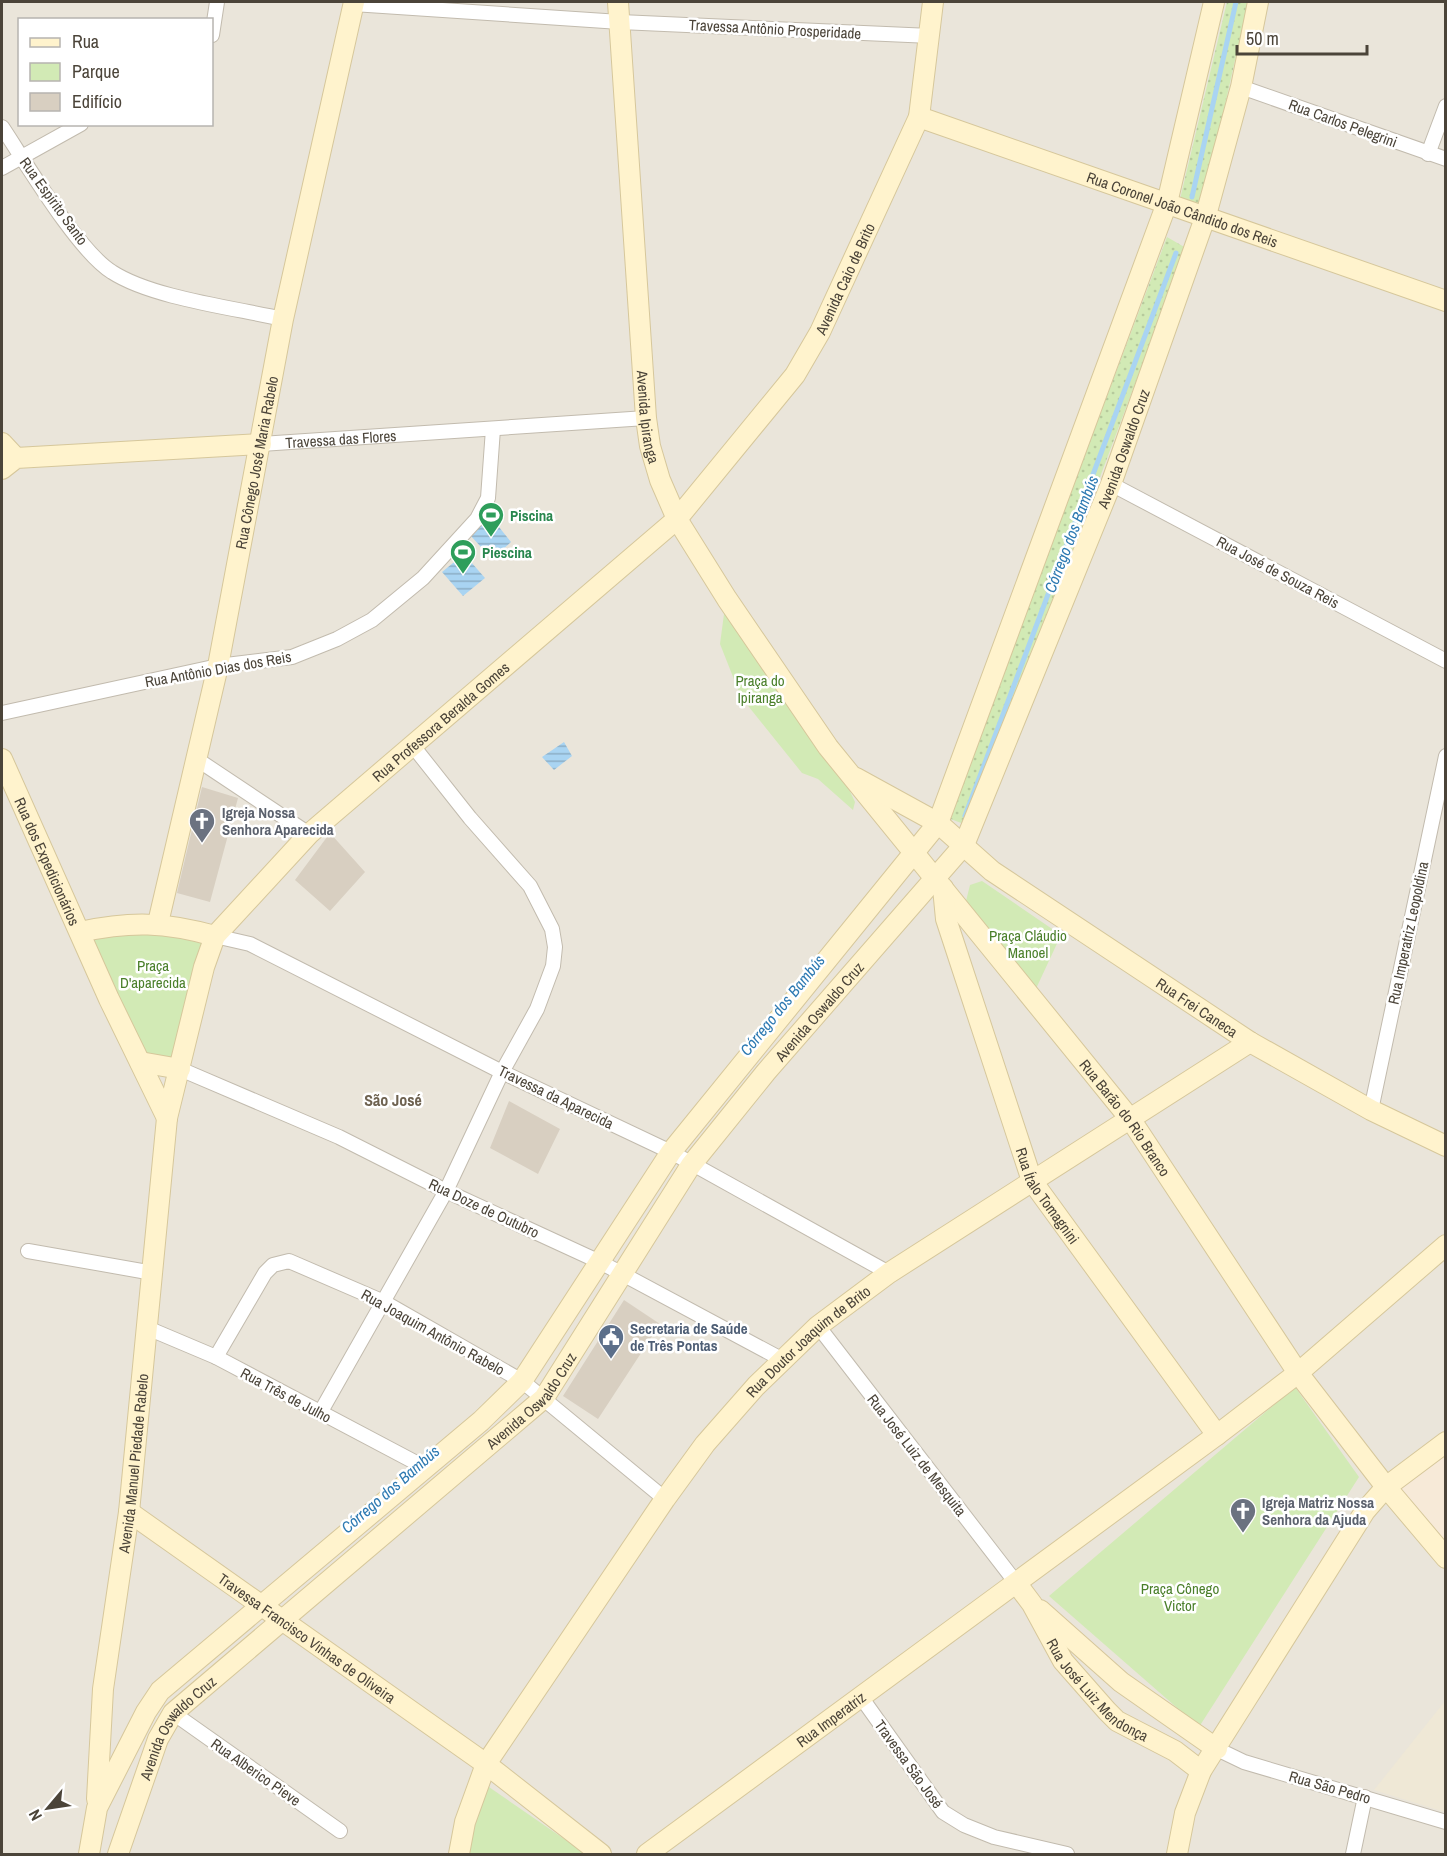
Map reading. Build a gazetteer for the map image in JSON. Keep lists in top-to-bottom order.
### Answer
{
  "streets": {
    "street": [
      "Travessa Antônio Prosperidade",
      "Rua Carlos Pelegrini",
      "Rua Espírito Santo",
      "Rua Coronel João Cândido dos Reis",
      "Avenida Caio de Brito",
      "Avenida Ipiranga",
      "Travessa das Flores",
      "Avenida Oswaldo Cruz",
      "Rua Cônego José Maria Rabelo",
      "Rua José de Souza Reis",
      "Rua Antônio Dias dos Reis",
      "Rua Professora Beralda Gomes",
      "Rua dos Expedicionários",
      "Rua Imperatriz Leopoldina",
      "Rua Frei Caneca",
      "Travessa da Aparecida",
      "Rua Barão do Rio Branco",
      "Rua Ítalo Tomagnini",
      "Rua Doze de Outubro",
      "Rua Joaquim Antônio Rabelo",
      "Rua Doutor Joaquim de Brito",
      "Rua Três de Julho",
      "Rua José Luiz de Mesquita",
      "Avenida Manuel Piedade Rabelo",
      "Travessa Francisco Vinhas de Oliveira",
      "Rua José Luiz Mendonça",
      "Rua Imperatriz",
      "Travessa São José",
      "Rua Alberico Pieve",
      "Rua São Pedro"
    ]
  },
  "crossings": [
    ["Travessa Antônio Prosperidade", "Avenida Caio de Brito"],
    ["Travessa Antônio Prosperidade", "Avenida Ipiranga"],
    ["Travessa Antônio Prosperidade", "Rua Cônego José Maria Rabelo"],
    ["Rua Carlos Pelegrini", "Avenida Oswaldo Cruz"],
    ["Rua Espírito Santo", "Rua Cônego José Maria Rabelo"],
    ["Rua Coronel João Cândido dos Reis", "Avenida Caio de Brito"],
    ["Rua Coronel João Cândido dos Reis", "Avenida Oswaldo Cruz"],
    ["Avenida Caio de Brito", "Avenida Ipiranga"],
    ["Avenida Caio de Brito", "Rua Professora Beralda Gomes"],
    ["Avenida Ipiranga", "Travessa das Flores"],
    ["Avenida Ipiranga", "Avenida Oswaldo Cruz"],
    ["Avenida Ipiranga", "Rua Professora Beralda Gomes"],
    ["Avenida Ipiranga", "Rua Frei Caneca"],
    ["Avenida Ipiranga", "Rua Ítalo Tomagnini"],
    ["Travessa das Flores", "Rua Cônego José Maria Rabelo"],
    ["Travessa das Flores", "Rua Antônio Dias dos Reis"],
    ["Avenida Oswaldo Cruz", "Rua José de Souza Reis"],
    ["Avenida Oswaldo Cruz", "Rua Frei Caneca"],
    ["Avenida Oswaldo Cruz", "Travessa da Aparecida"],
    ["Avenida Oswaldo Cruz", "Rua Ítalo Tomagnini"],
    ["Avenida Oswaldo Cruz", "Rua Doze de Outubro"],
    ["Avenida Oswaldo Cruz", "Rua Joaquim Antônio Rabelo"],
    ["Avenida Oswaldo Cruz", "Rua Três de Julho"],
    ["Avenida Oswaldo Cruz", "Avenida Manuel Piedade Rabelo"],
    ["Avenida Oswaldo Cruz", "Travessa Francisco Vinhas de Oliveira"],
    ["Avenida Oswaldo Cruz", "Rua Alberico Pieve"],
    ["Rua Cônego José Maria Rabelo", "Rua Antônio Dias dos Reis"],
    ["Rua Professora Beralda Gomes", "Travessa da Aparecida"],
    ["Rua Imperatriz Leopoldina", "Rua Frei Caneca"],
    ["Rua Frei Caneca", "Rua Doutor Joaquim de Brito"],
    ["Travessa da Aparecida", "Rua Doutor Joaquim de Brito"],
    ["Rua Barão do Rio Branco", "Rua Ítalo Tomagnini"],
    ["Rua Barão do Rio Branco", "Rua Doutor Joaquim de Brito"],
    ["Rua Ítalo Tomagnini", "Rua Doutor Joaquim de Brito"],
    ["Rua Doze de Outubro", "Rua Doutor Joaquim de Brito"],
    ["Rua Joaquim Antônio Rabelo", "Rua Doutor Joaquim de Brito"],
    ["Rua Joaquim Antônio Rabelo", "Rua Três de Julho"],
    ["Rua Doutor Joaquim de Brito", "Rua José Luiz de Mesquita"],
    ["Rua Doutor Joaquim de Brito", "Travessa Francisco Vinhas de Oliveira"],
    ["Rua Três de Julho", "Avenida Manuel Piedade Rabelo"],
    ["Rua José Luiz de Mesquita", "Rua José Luiz Mendonça"],
    ["Rua José Luiz de Mesquita", "Rua Imperatriz"],
    ["Avenida Manuel Piedade Rabelo", "Travessa Francisco Vinhas de Oliveira"],
    ["Rua José Luiz Mendonça", "Rua Imperatriz"],
    ["Rua Imperatriz", "Travessa São José"]
  ],
  "districts": ["São José"],
  "water": ["Córrego dos Bambús"],
  "parks": [
    "Praça do Ipiranga",
    "Praça Cláudio Manoel",
    "Praça D'aparecida",
    "Praça Cônego Victor"
  ],
  "places": {
    "sports": ["Piscina", "Piescina"],
    "church": ["Igreja Nossa Senhora Aparecida", "Igreja Matriz Nossa Senhora da Ajuda"],
    "public building": ["Secretaria de Saúde de Três Pontas"]
  },
  "legend": ["Rua", "Parque", "Edifício"],
  "scale_bar": "50 m",
  "north": "bottom left"
}
